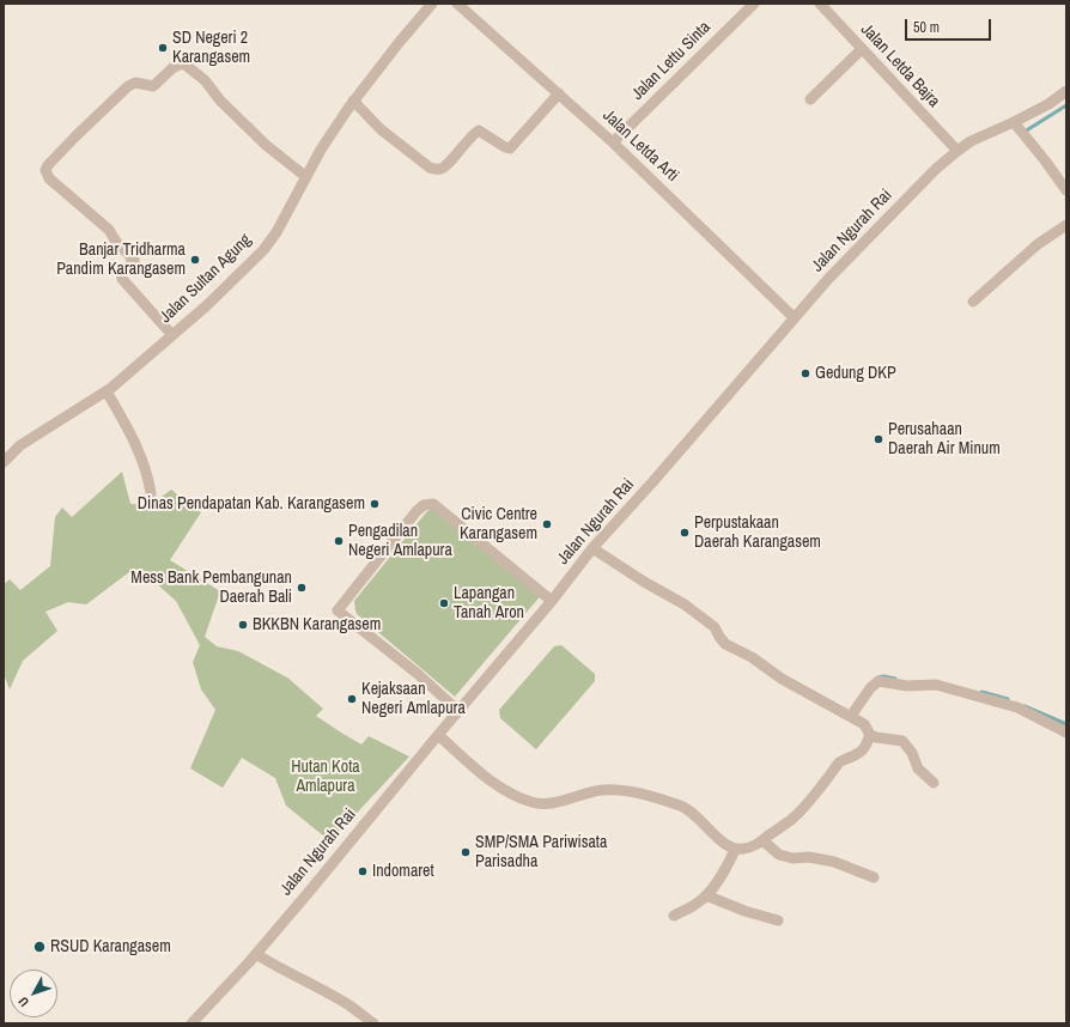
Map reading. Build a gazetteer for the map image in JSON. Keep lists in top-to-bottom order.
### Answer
{
  "streets": {
    "street": [
      "Jalan Lettu Sinta",
      "Jalan Letda Bajra",
      "Jalan Letda Arti",
      "Jalan Ngurah Rai",
      "Jalan Sultan Agung"
    ]
  },
  "crossings": [
    ["Jalan Lettu Sinta", "Jalan Letda Arti"],
    ["Jalan Letda Bajra", "Jalan Ngurah Rai"],
    ["Jalan Letda Arti", "Jalan Ngurah Rai"]
  ],
  "parks": ["Hutan Kota Amlapura"],
  "places": [
    "SD Negeri 2 Karangasem",
    "Banjar Tridharma Pandim Karangasem",
    "Gedung DKP",
    "Perusahaan Daerah Air Minum",
    "Dinas Pendapatan Kab. Karangasem",
    "Civic Centre Karangasem",
    "Perpustakaan Daerah Karangasem",
    "Pengadilan Negeri Amlapura",
    "Mess Bank Pembangunan Daerah Bali",
    "Lapangan Tanah Aron",
    "BKKBN Karangasem",
    "Kejaksaan Negeri Amlapura",
    "SMP/SMA Pariwisata Parisadha",
    "Indomaret",
    "RSUD Karangasem"
  ],
  "scale_bar": "50 m",
  "north": "bottom left"
}
